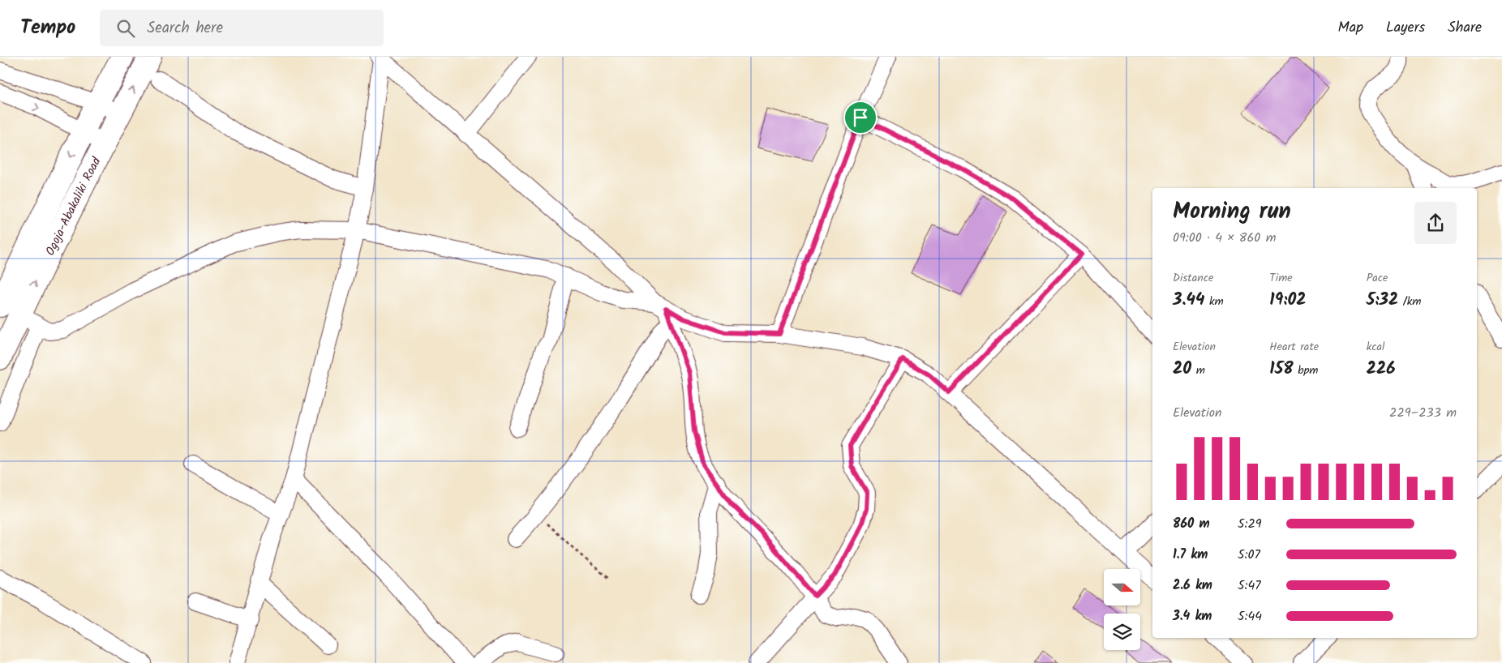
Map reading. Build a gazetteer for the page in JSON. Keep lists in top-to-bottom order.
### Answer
{
  "streets": {
    "highway": ["Ogoja-Abakaliki Road"]
  },
  "north": "right",
  "page": {
    "header": "Tempo",
    "search": "Search here",
    "nav": ["Map", "Layers", "Share"],
    "heading": ["Morning run", "09:00 · 4 × 860 m"],
    "stats": [
      ["Distance", "3.44 km"],
      ["Time", "19:02"],
      ["Pace", "5:32 /km"],
      ["Elevation", "20 m"],
      ["Heart rate", "158 bpm"],
      ["kcal", "226"]
    ],
    "chart": ["Elevation", "229–233 m"],
    "list": [
      {
        "name": "860 m",
        "note": "5:29"
      },
      {
        "name": "1.7 km",
        "note": "5:07"
      },
      {
        "name": "2.6 km",
        "note": "5:47"
      },
      {
        "name": "3.4 km",
        "note": "5:44"
      }
    ]
  }
}
